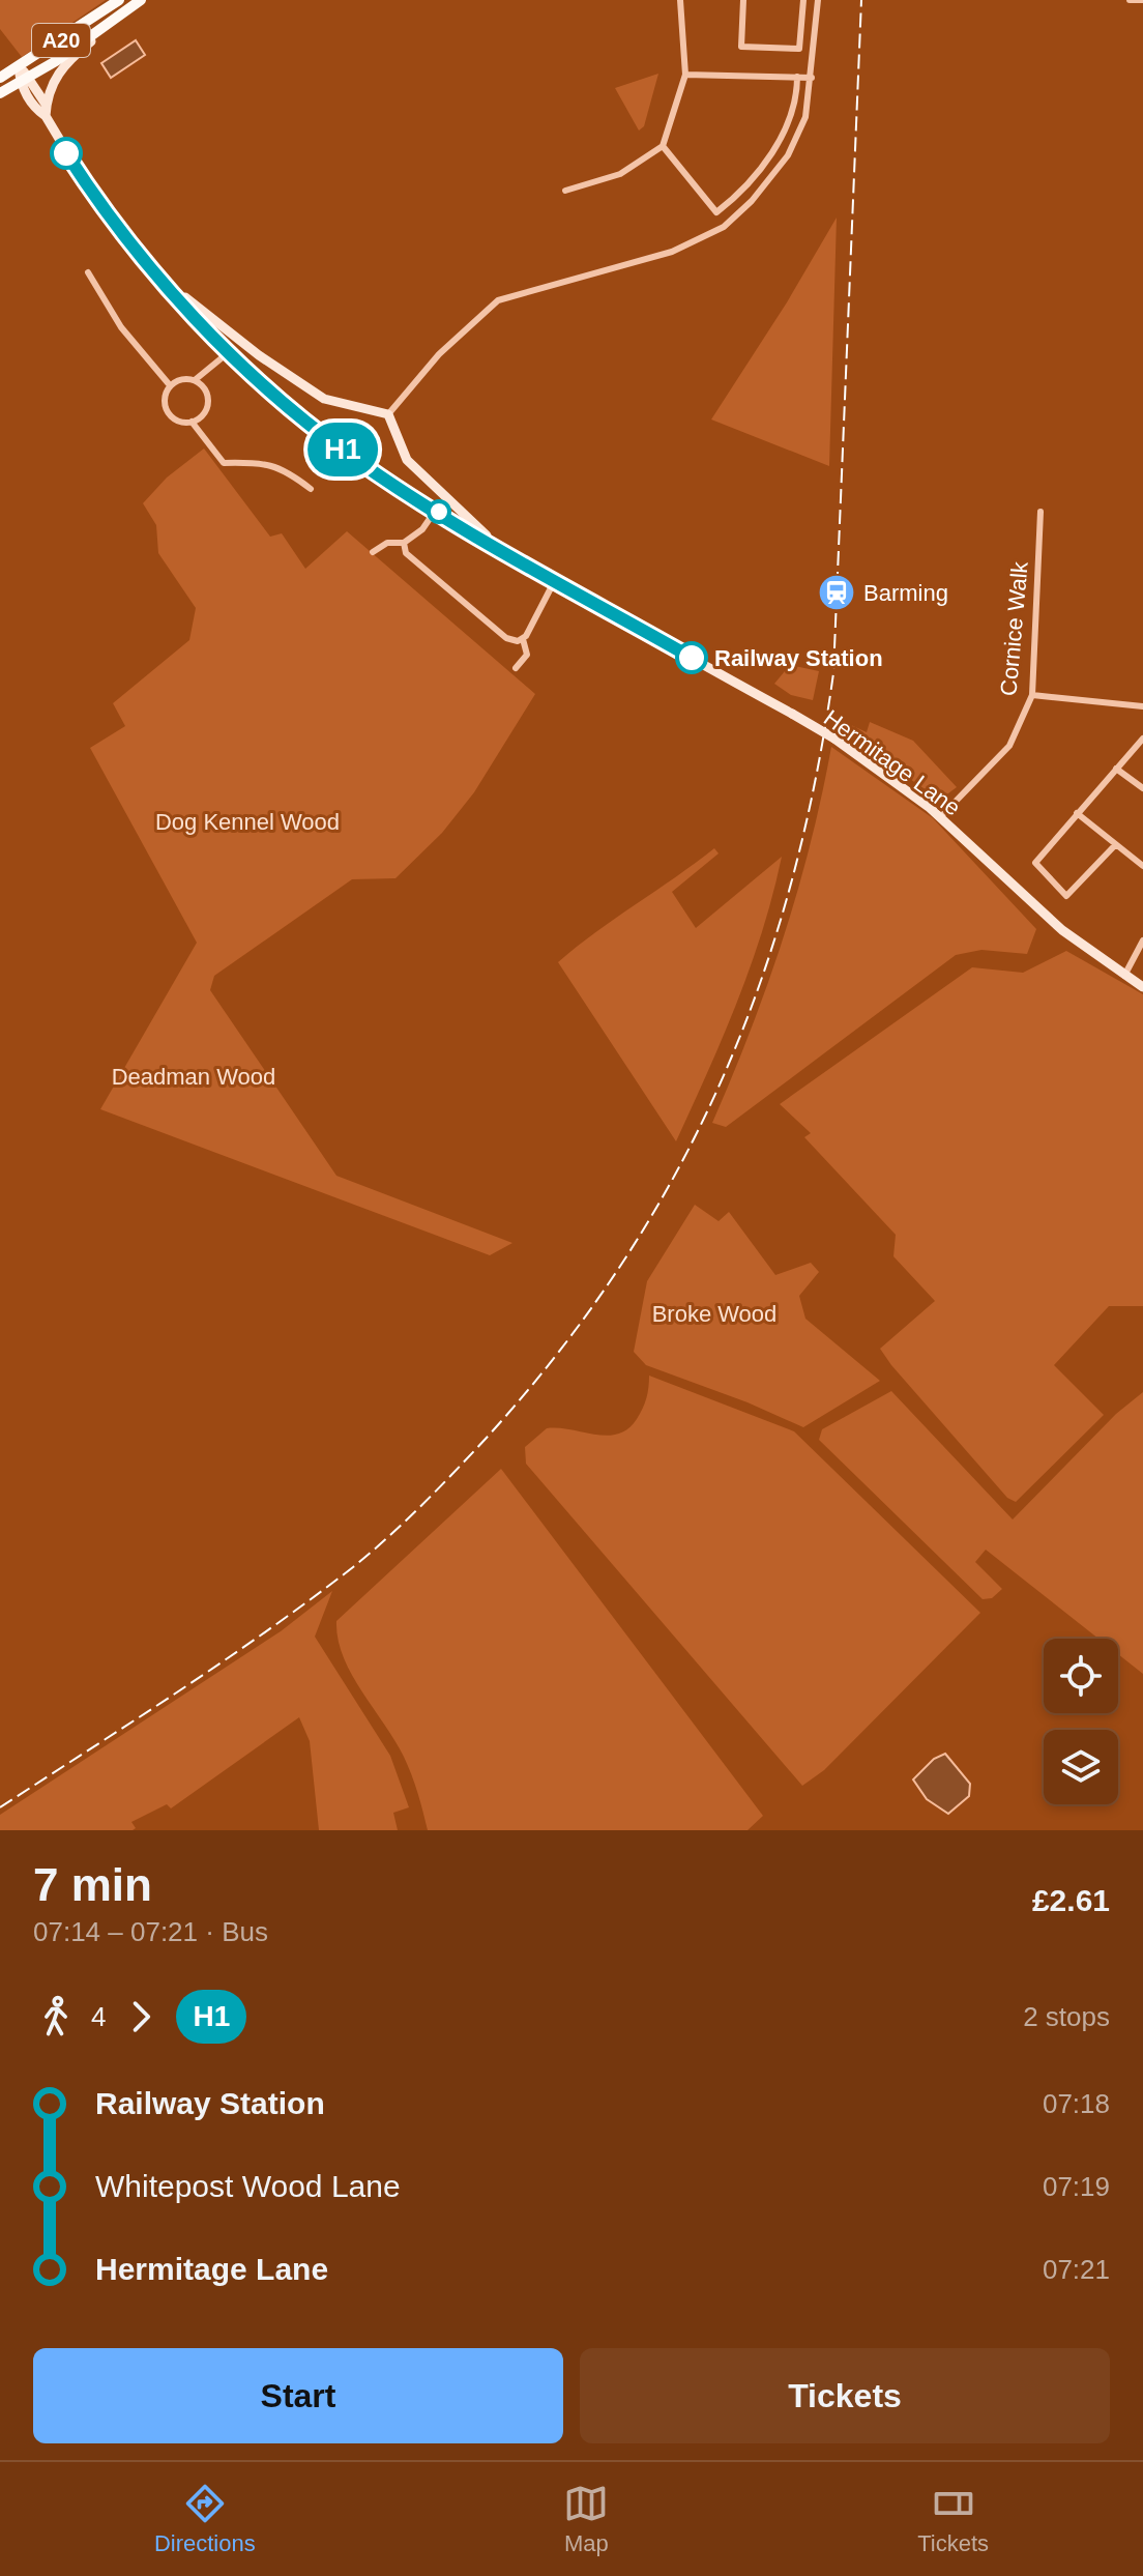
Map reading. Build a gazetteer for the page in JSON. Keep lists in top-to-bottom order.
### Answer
{
  "streets": {
    "main road": ["A20", "Hermitage Lane"],
    "street": ["Cornice Walk"]
  },
  "crossings": [
    ["A20", "Hermitage Lane"],
    ["Cornice Walk", "Hermitage Lane"]
  ],
  "parks": ["Dog Kennel Wood", "Deadman Wood", "Broke Wood"],
  "places": {
    "station": ["Barming"],
    "other": ["Railway Station"]
  },
  "lines": ["bus line H1"],
  "page": {
    "on_map": "H1",
    "heading": ["7 min", "07:14 – 07:21 · Bus", "£2.61"],
    "legs": ["4", "H1", "2 stops"],
    "list": [
      {
        "name": "Railway Station",
        "value": "07:18"
      },
      {
        "name": "Whitepost Wood Lane",
        "value": "07:19"
      },
      {
        "name": "Hermitage Lane",
        "value": "07:21"
      }
    ],
    "buttons": ["Start", "Tickets"],
    "tabs": ["Directions", "Map", "Tickets"]
  }
}
